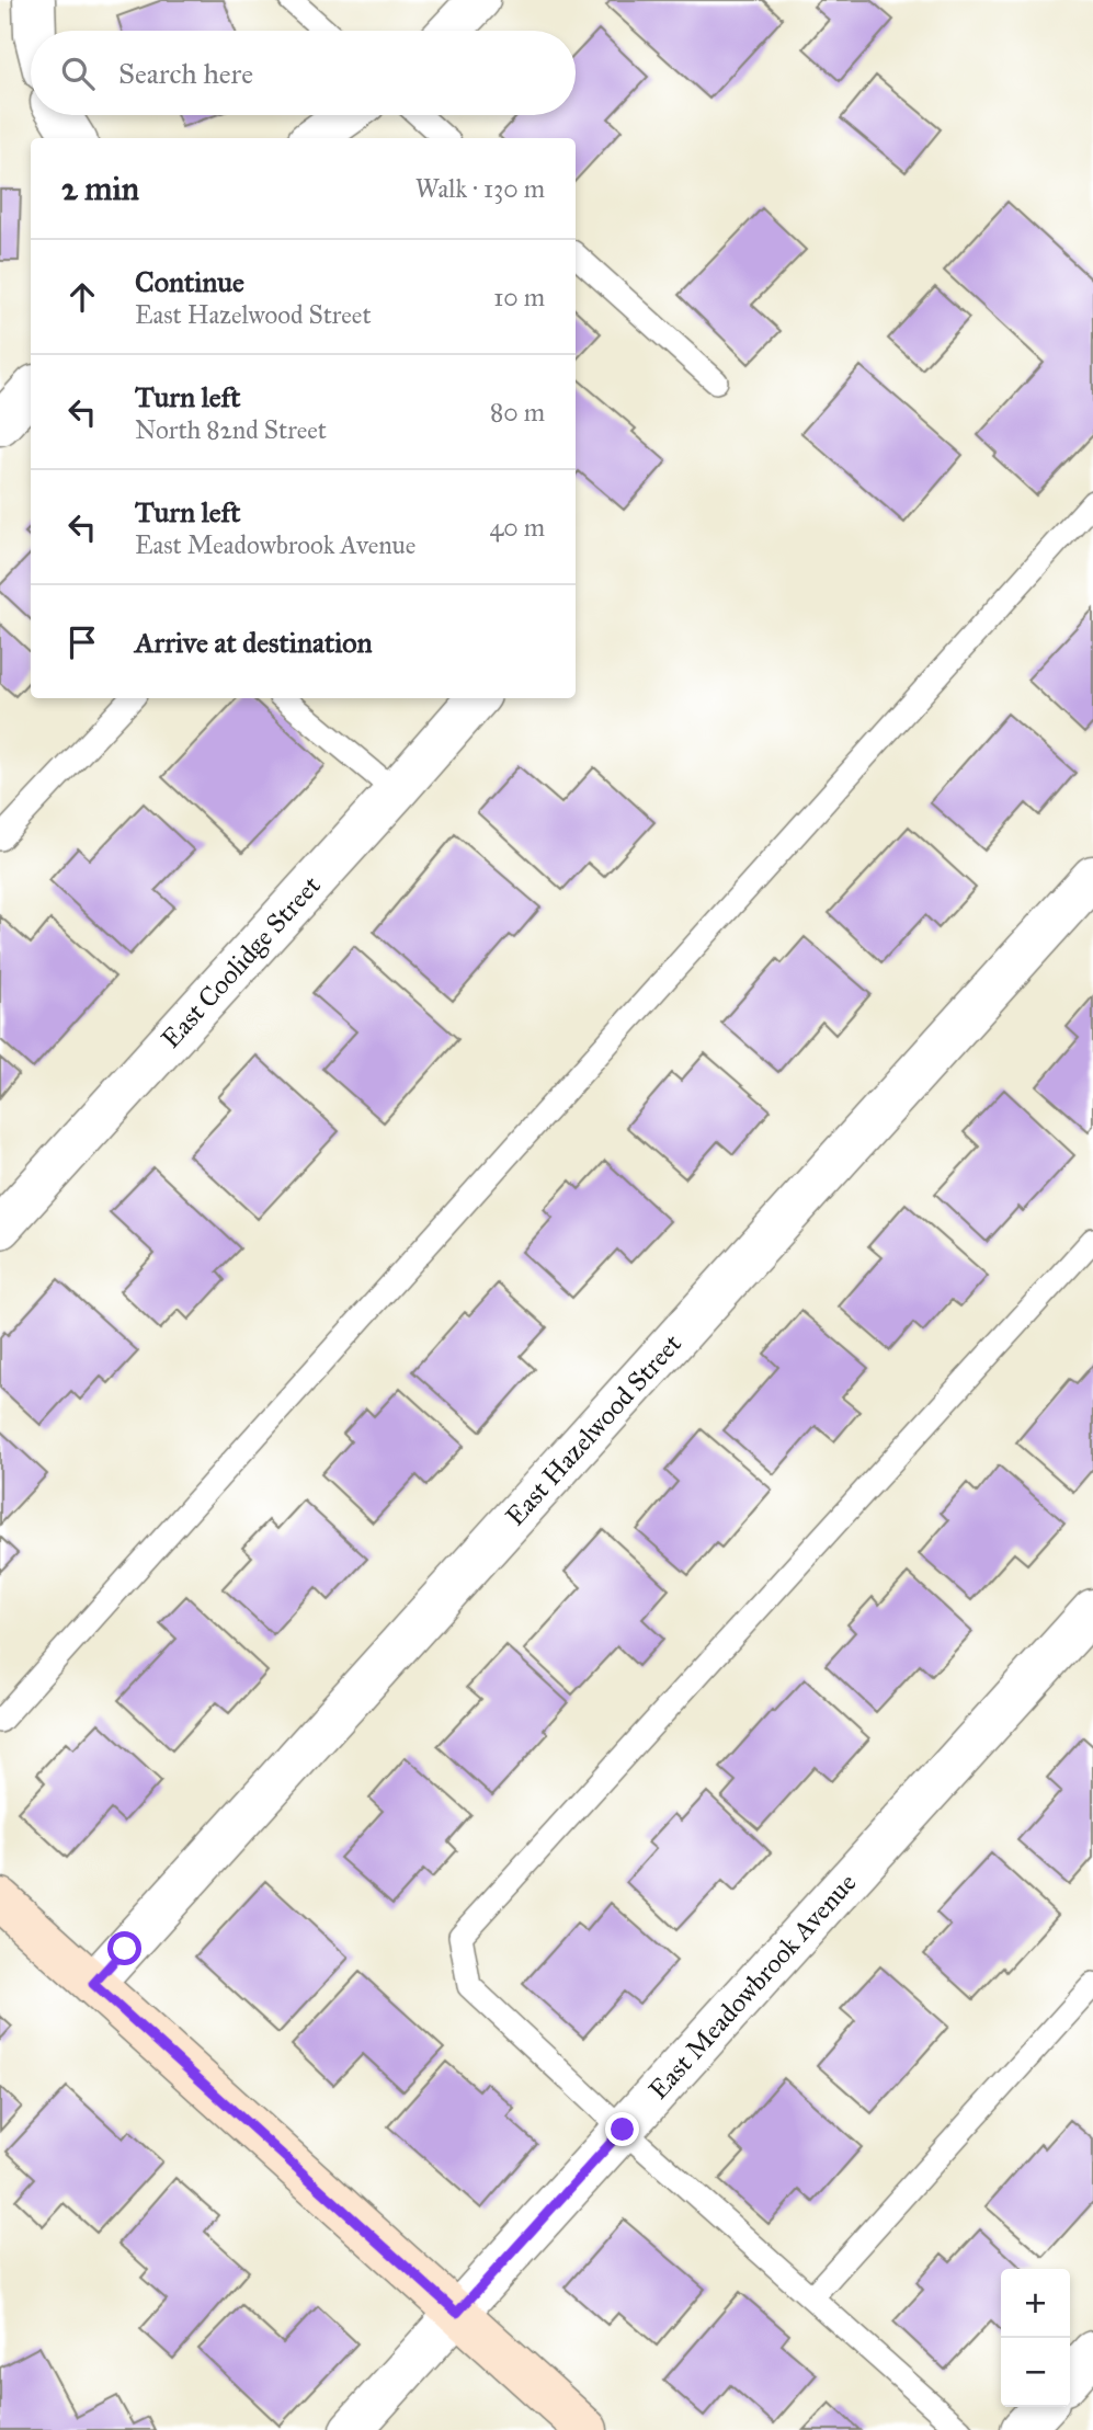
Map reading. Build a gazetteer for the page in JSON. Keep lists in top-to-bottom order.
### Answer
{
  "streets": {
    "street": ["East Coolidge Street", "East Hazelwood Street", "East Meadowbrook Avenue"]
  },
  "page": {
    "search": "Search here",
    "heading": ["2 min", "Walk · 130 m"],
    "list": [
      ["Continue", "East Hazelwood Street", "10 m"],
      ["Turn left", "North 82nd Street", "80 m"],
      ["Turn left", "East Meadowbrook Avenue", "40 m"],
      "Arrive at destination"
    ],
    "map_buttons": ["+", "−"]
  }
}
